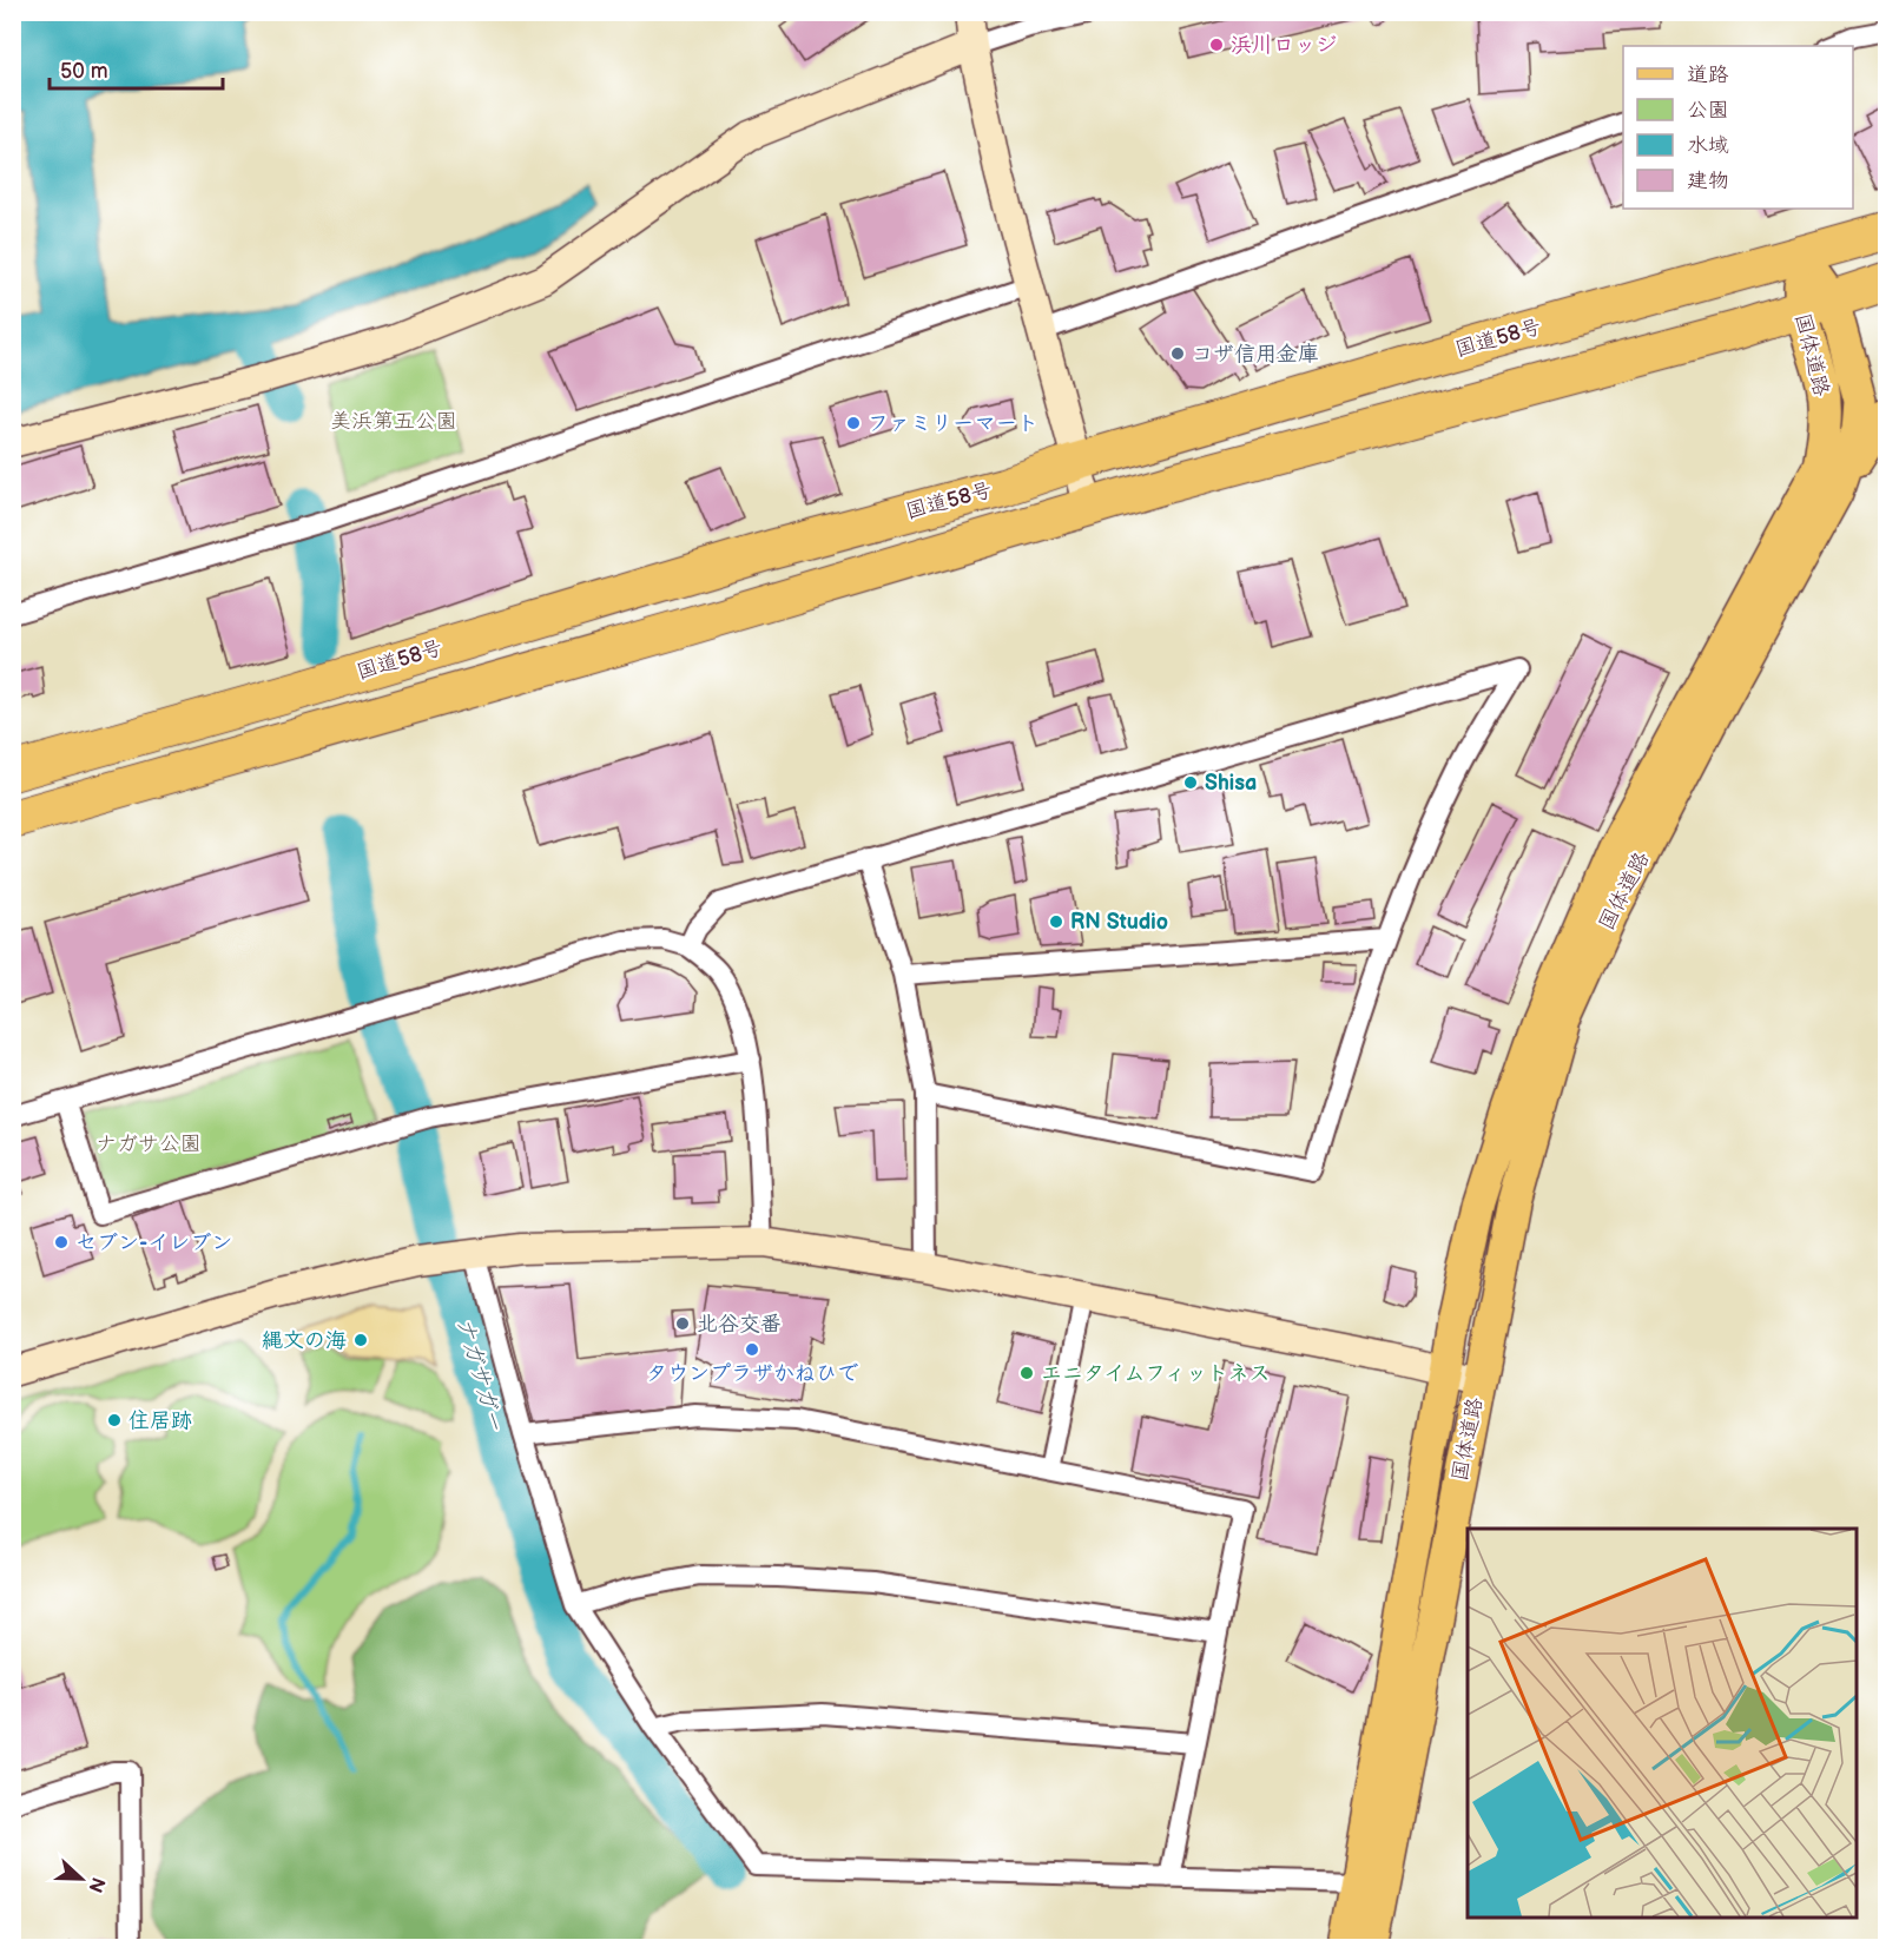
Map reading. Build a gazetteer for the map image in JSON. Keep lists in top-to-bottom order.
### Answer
{
  "streets": {
    "highway": ["国道58号"],
    "main road": ["国体道路"]
  },
  "crossings": [
    ["国道58号", "国体道路"]
  ],
  "water": ["ナガサガー"],
  "parks": ["美浜第五公園", "ナガサ公園"],
  "places": [
    "浜川ロッジ",
    "コザ信用金庫",
    "ファミリーマート",
    "Shisa",
    "RN Studio",
    "セブン-イレブン",
    "北谷交番",
    "縄文の海",
    "タウンプラザかねひで",
    "エニタイムフィットネス",
    "住居跡"
  ],
  "legend": [
    "道路",
    "公園",
    "水域",
    "建物"
  ],
  "scale_bar": "50 m",
  "north": "right"
}
